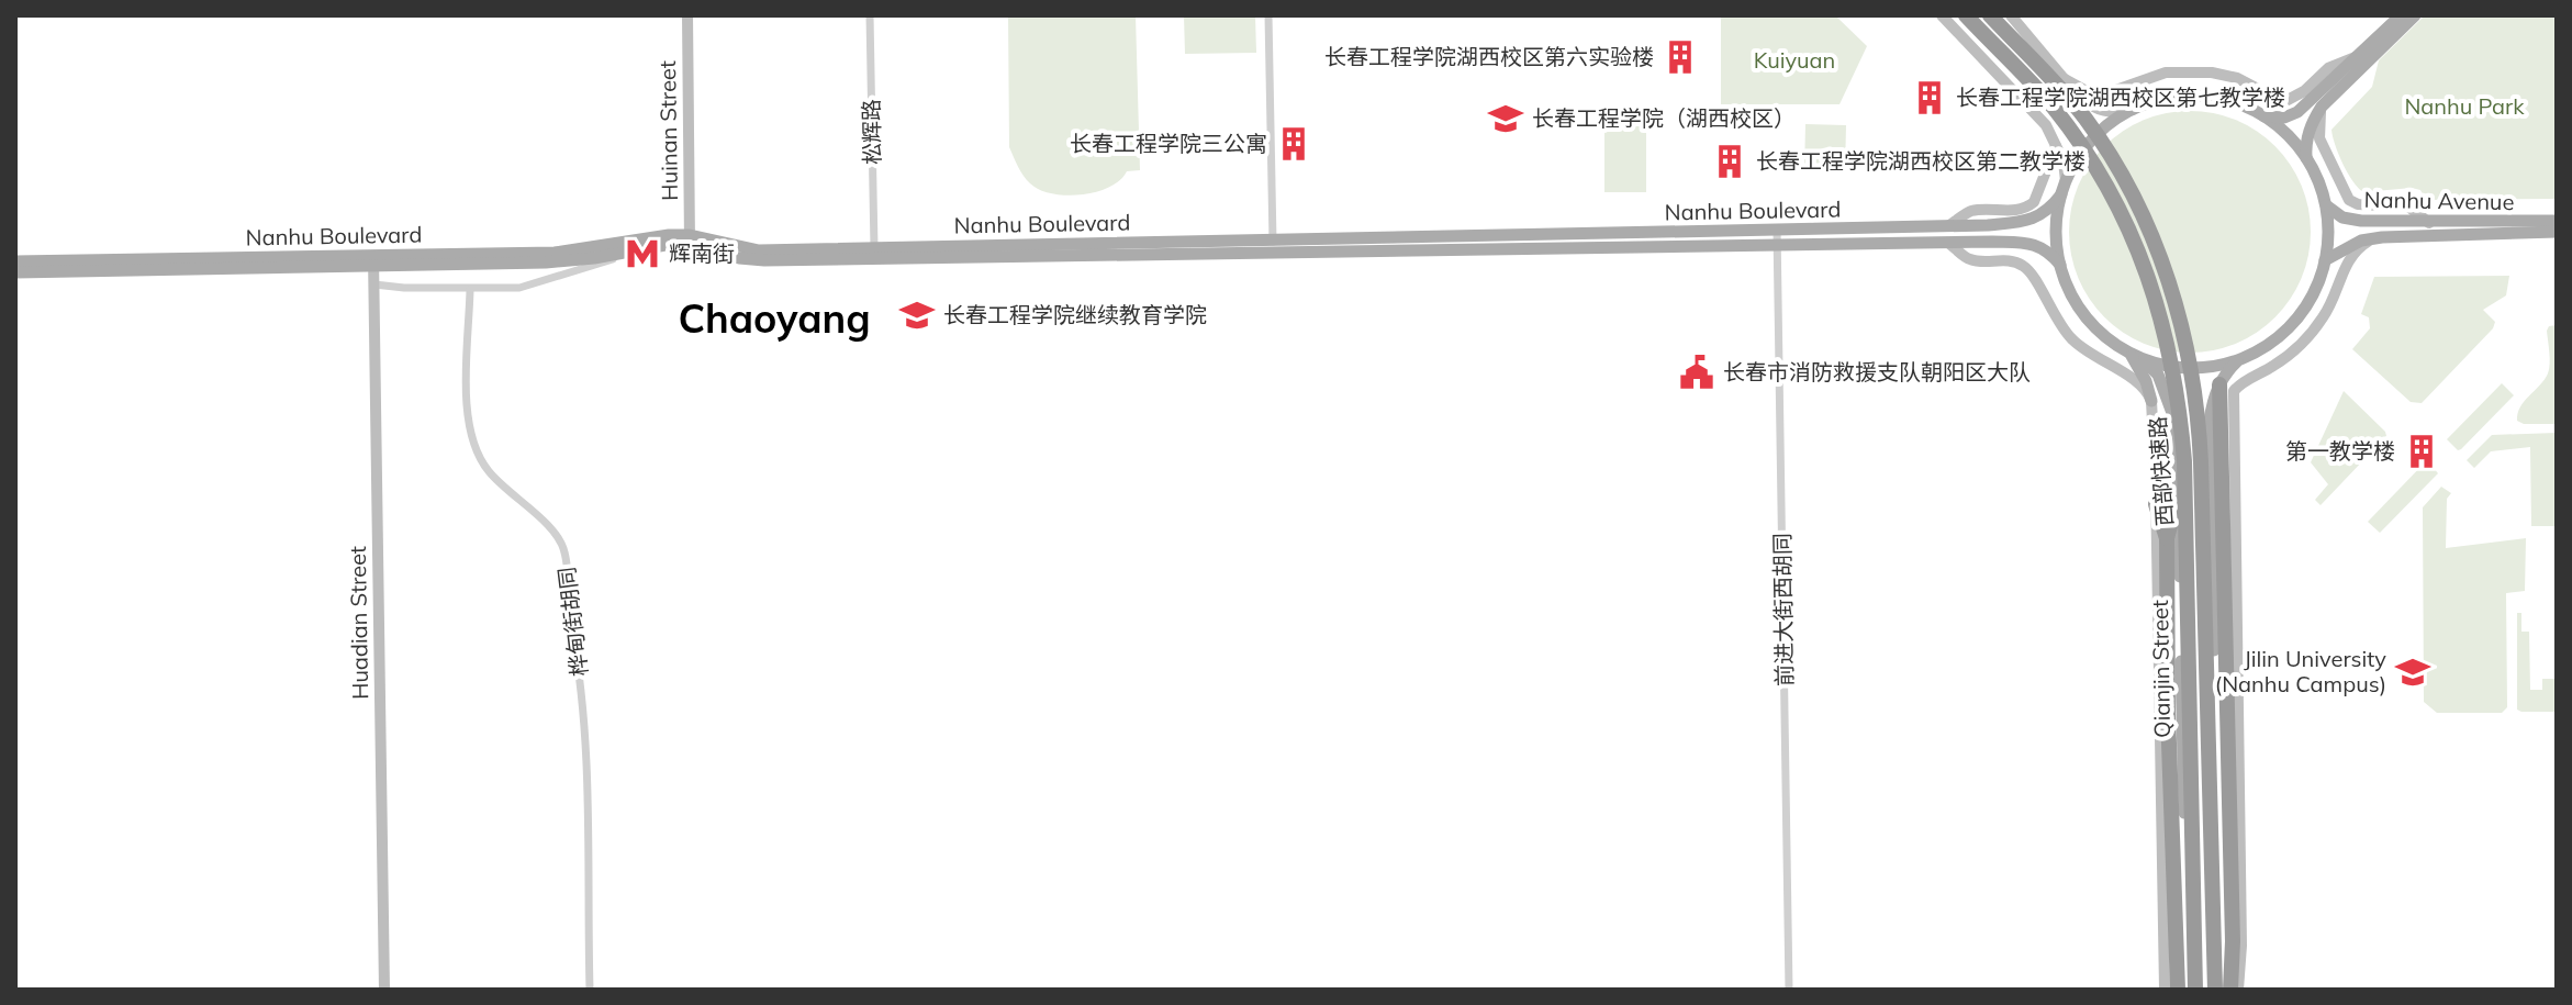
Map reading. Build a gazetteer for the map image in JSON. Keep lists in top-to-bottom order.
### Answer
{
  "streets": {
    "highway": ["西部快速路"],
    "main road": [
      "Huinan Street",
      "Nanhu Avenue",
      "Nanhu Boulevard",
      "Huadian Street",
      "Qianjin Street"
    ],
    "street": ["松辉路", "前进大街西胡同", "桦甸街胡同"]
  },
  "crossings": [
    ["Huinan Street", "Nanhu Boulevard"],
    ["松辉路", "Nanhu Boulevard"],
    ["Nanhu Avenue", "Nanhu Boulevard"],
    ["Nanhu Avenue", "Qianjin Street"],
    ["Nanhu Boulevard", "前进大街西胡同"],
    ["Nanhu Boulevard", "Huadian Street"],
    ["Nanhu Boulevard", "Qianjin Street"],
    ["西部快速路", "Qianjin Street"]
  ],
  "districts": ["Chaoyang"],
  "parks": ["Kuiyuan", "Nanhu Park"],
  "places": {
    "building": [
      "长春工程学院湖西校区第六实验楼",
      "长春工程学院湖西校区第七教学楼",
      "长春工程学院三公寓",
      "长春工程学院湖西校区第二教学楼",
      "第一教学楼"
    ],
    "school or university": ["长春工程学院（湖西校区）", "长春工程学院继续教育学院", "Jilin University (Nanhu Campus)"],
    "metro station": ["辉南街"],
    "public building": ["长春市消防救援支队朝阳区大队"]
  }
}
